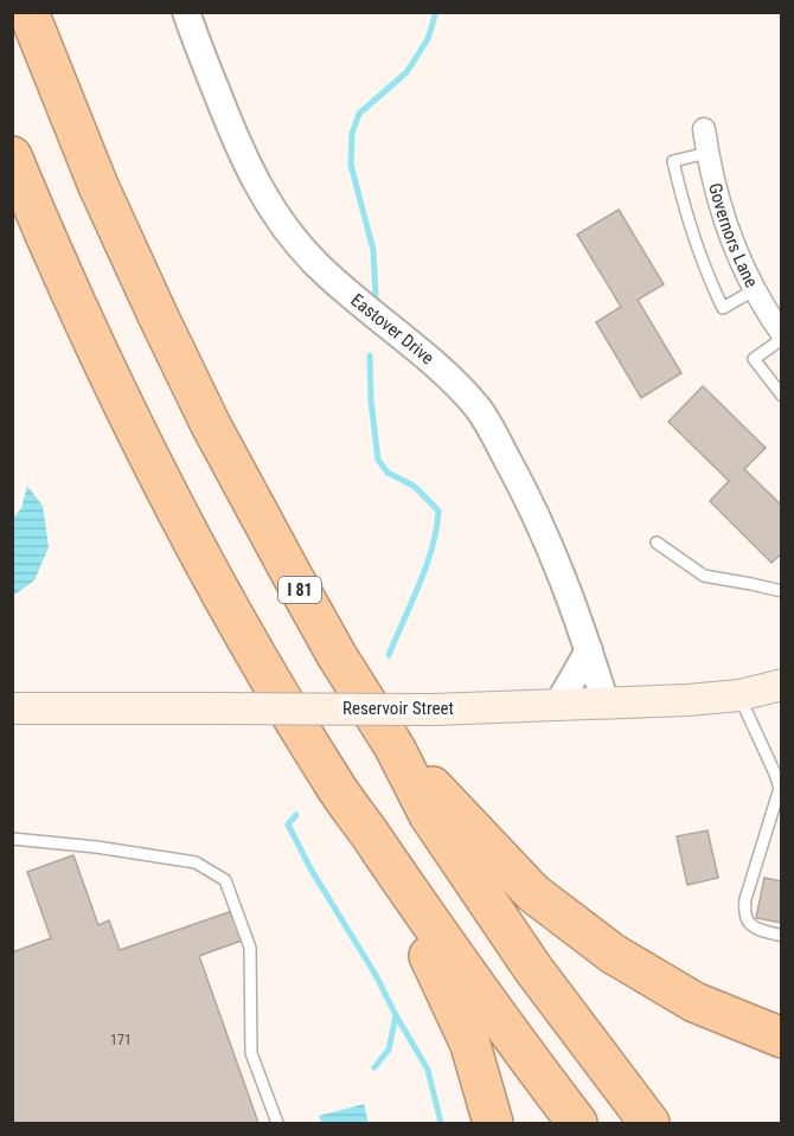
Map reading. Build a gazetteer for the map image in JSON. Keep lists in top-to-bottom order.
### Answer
{
  "streets": {
    "highway": ["I 81"],
    "main road": ["Reservoir Street"],
    "street": ["Governors Lane", "Eastover Drive"]
  },
  "crossings": [
    ["Eastover Drive", "Reservoir Street"]
  ],
  "house_numbers": ["171"]
}
